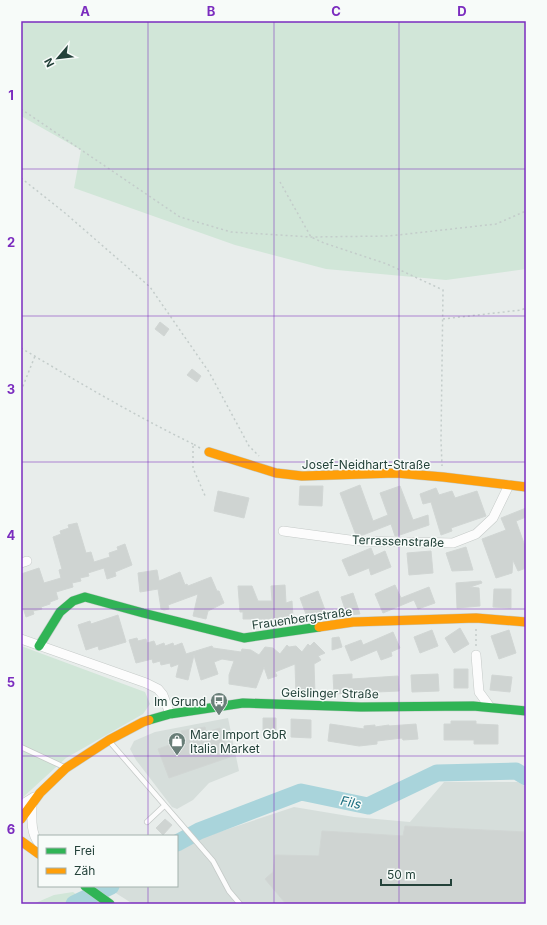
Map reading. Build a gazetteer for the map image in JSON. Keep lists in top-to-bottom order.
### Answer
{
  "streets": {
    "street": [
      "Josef-Neidhart-Straße",
      "Terrassenstraße",
      "Frauenbergstraße",
      "Geislinger Straße"
    ]
  },
  "crossings": [
    ["Josef-Neidhart-Straße", "Terrassenstraße"]
  ],
  "water": ["Fils"],
  "places": {
    "bus stop": ["Im Grund"],
    "shop": ["Mare Import GbR Italia Market"]
  },
  "legend": ["Frei", "Zäh"],
  "scale_bar": "50 m",
  "north": "bottom left",
  "grid": {
    "columns": [
      "A",
      "B",
      "C",
      "D"
    ],
    "rows": [
      "1",
      "2",
      "3",
      "4",
      "5",
      "6"
    ]
  }
}
